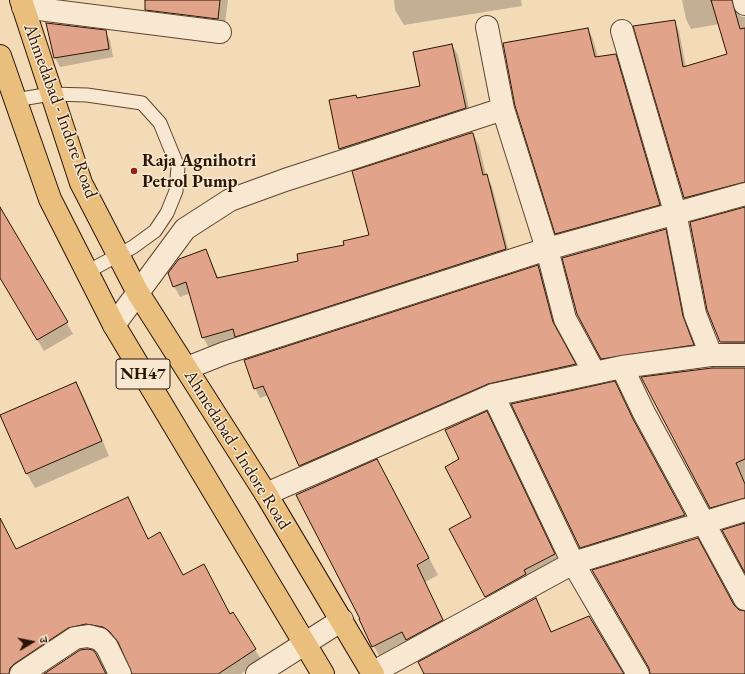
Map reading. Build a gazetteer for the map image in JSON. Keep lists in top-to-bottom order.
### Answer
{
  "streets": {
    "highway": ["Ahmedabad - Indore Road", "NH47"]
  },
  "places": ["Raja Agnihotri Petrol Pump"],
  "north": "right"
}
